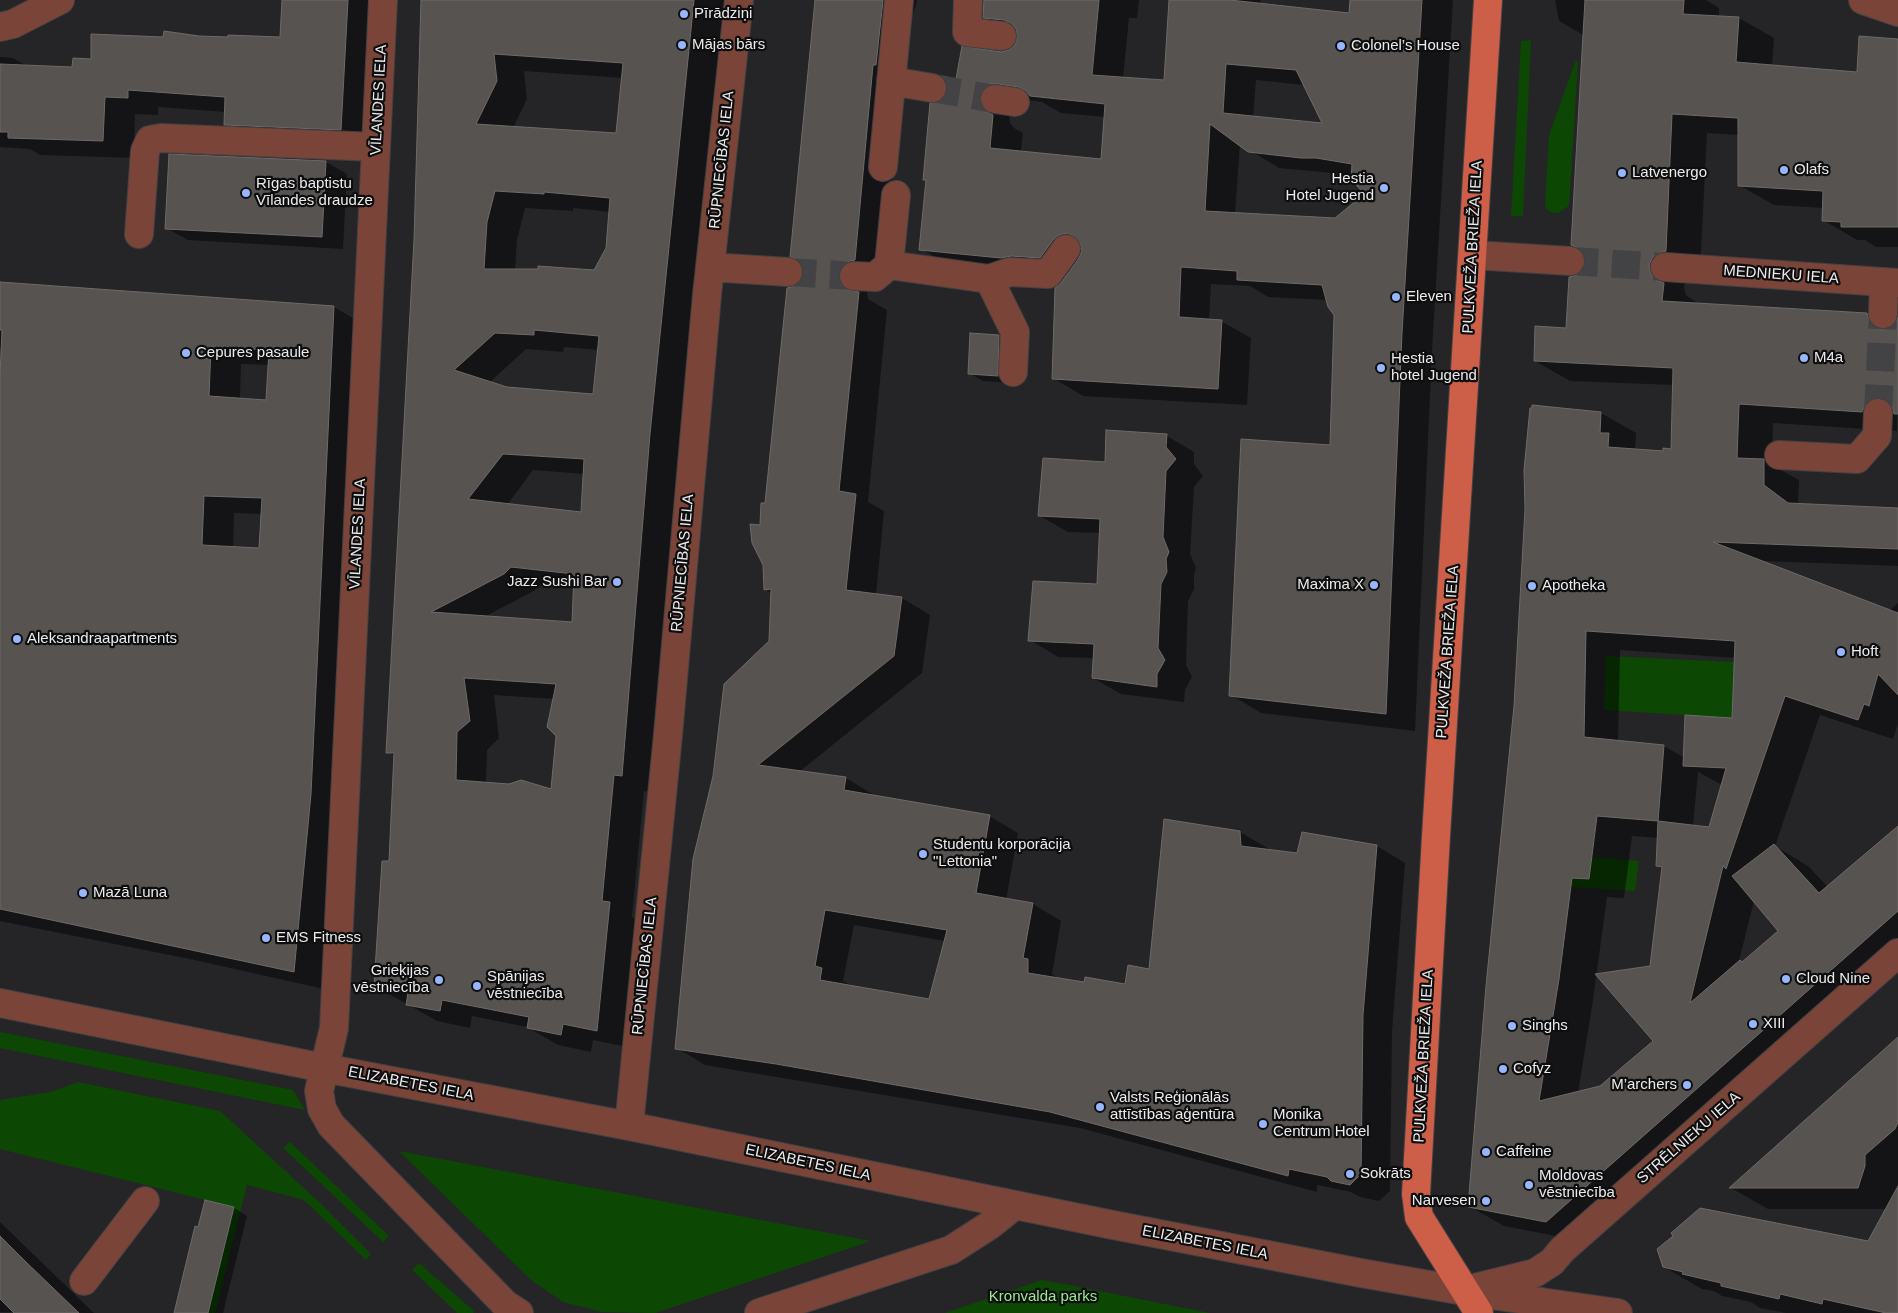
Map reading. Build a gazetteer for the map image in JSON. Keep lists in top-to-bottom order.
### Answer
{
  "streets": {
    "main road": ["PULKVEŽA BRIEŽA IELA"],
    "street": [
      "VĪLANDES IELA",
      "RŪPNIECĪBAS IELA",
      "MEDNIEKU IELA",
      "ELIZABETES IELA",
      "STRĒLNIEKU IELA"
    ]
  },
  "crossings": [
    ["VĪLANDES IELA", "ELIZABETES IELA"],
    ["RŪPNIECĪBAS IELA", "ELIZABETES IELA"],
    ["PULKVEŽA BRIEŽA IELA", "ELIZABETES IELA"],
    ["PULKVEŽA BRIEŽA IELA", "STRĒLNIEKU IELA"],
    ["ELIZABETES IELA", "STRĒLNIEKU IELA"]
  ],
  "parks": ["Kronvalda parks"],
  "places": [
    "Pīrādziņi",
    "Mājas bārs",
    "Colonel’s House",
    "Olafs",
    "Latvenergo",
    "Hestia Hotel Jugend",
    "Rīgas baptistu Vīlandes draudze",
    "Eleven",
    "Cepures pasaule",
    "M4a",
    "Hestia hotel Jugend",
    "Jazz Sushi Bar",
    "Maxima X",
    "Apotheka",
    "Aleksandraapartments",
    "Hoft",
    "Studentu korporācija \"Lettonia\"",
    "Mazā Luna",
    "EMS Fitness",
    "Cloud Nine",
    "Grieķijas vēstniecība",
    "Spānijas vēstniecība",
    "XIII",
    "Singhs",
    "Cofyz",
    "M’archers",
    "Valsts Reģionālās attīstības aģentūra",
    "Monika Centrum Hotel",
    "Caffeine",
    "Sokrāts",
    "Moldovas vēstniecība",
    "Narvesen"
  ]
}
